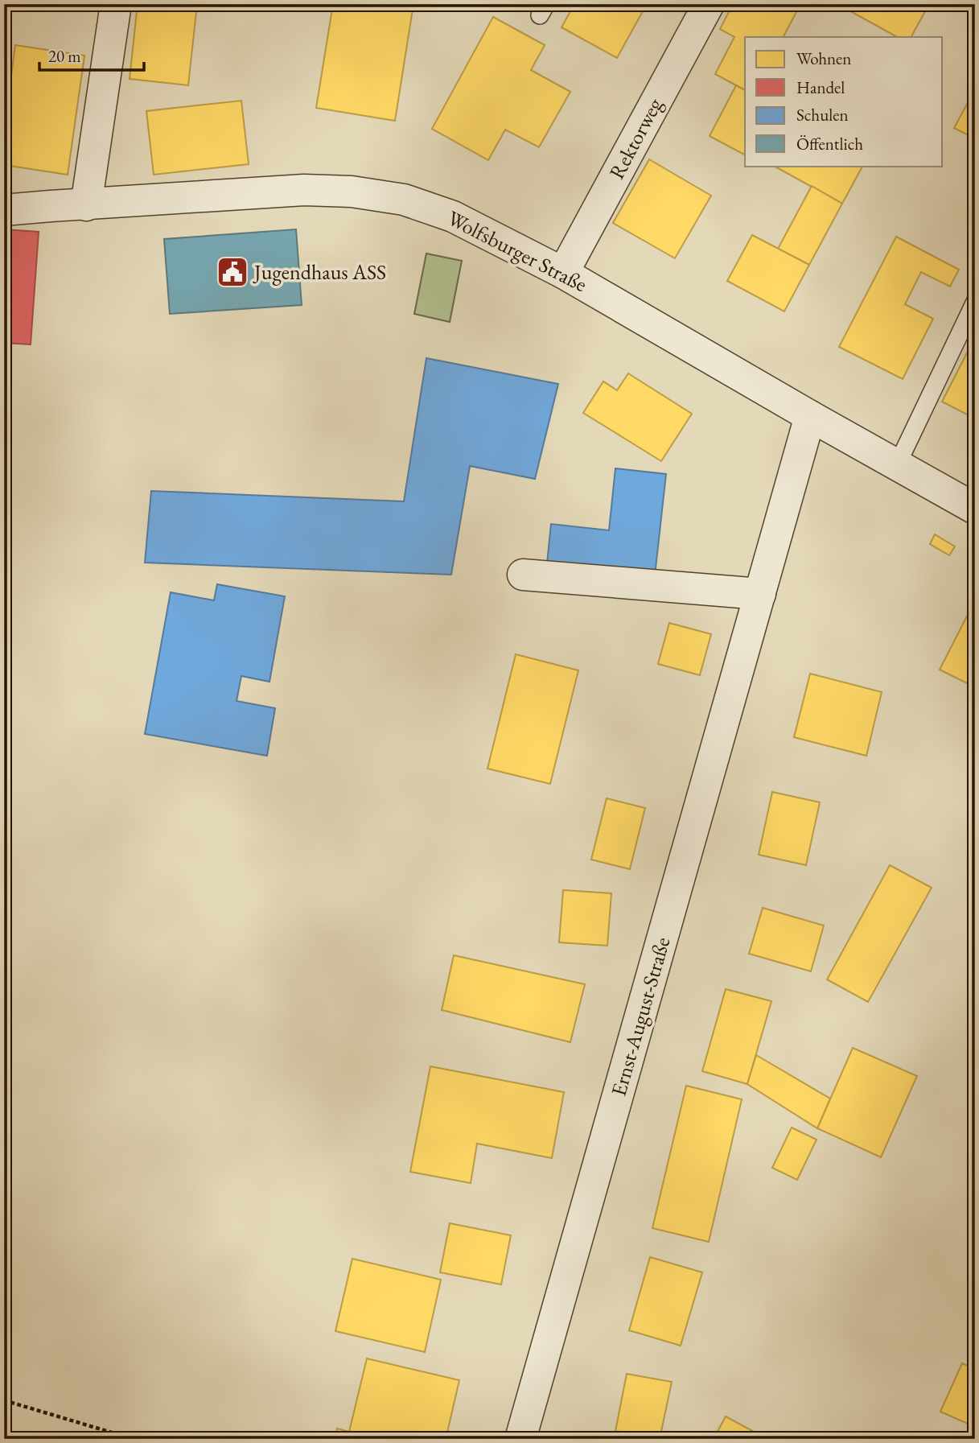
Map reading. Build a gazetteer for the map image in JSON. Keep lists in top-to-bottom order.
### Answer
{
  "streets": {
    "street": ["Rektorweg", "Wolfsburger Straße", "Ernst-August-Straße"]
  },
  "crossings": [
    ["Rektorweg", "Wolfsburger Straße"],
    ["Wolfsburger Straße", "Ernst-August-Straße"]
  ],
  "places": {
    "public building": ["Jugendhaus ASS"]
  },
  "legend": [
    "Wohnen",
    "Handel",
    "Schulen",
    "Öffentlich"
  ],
  "scale_bar": "20 m"
}
